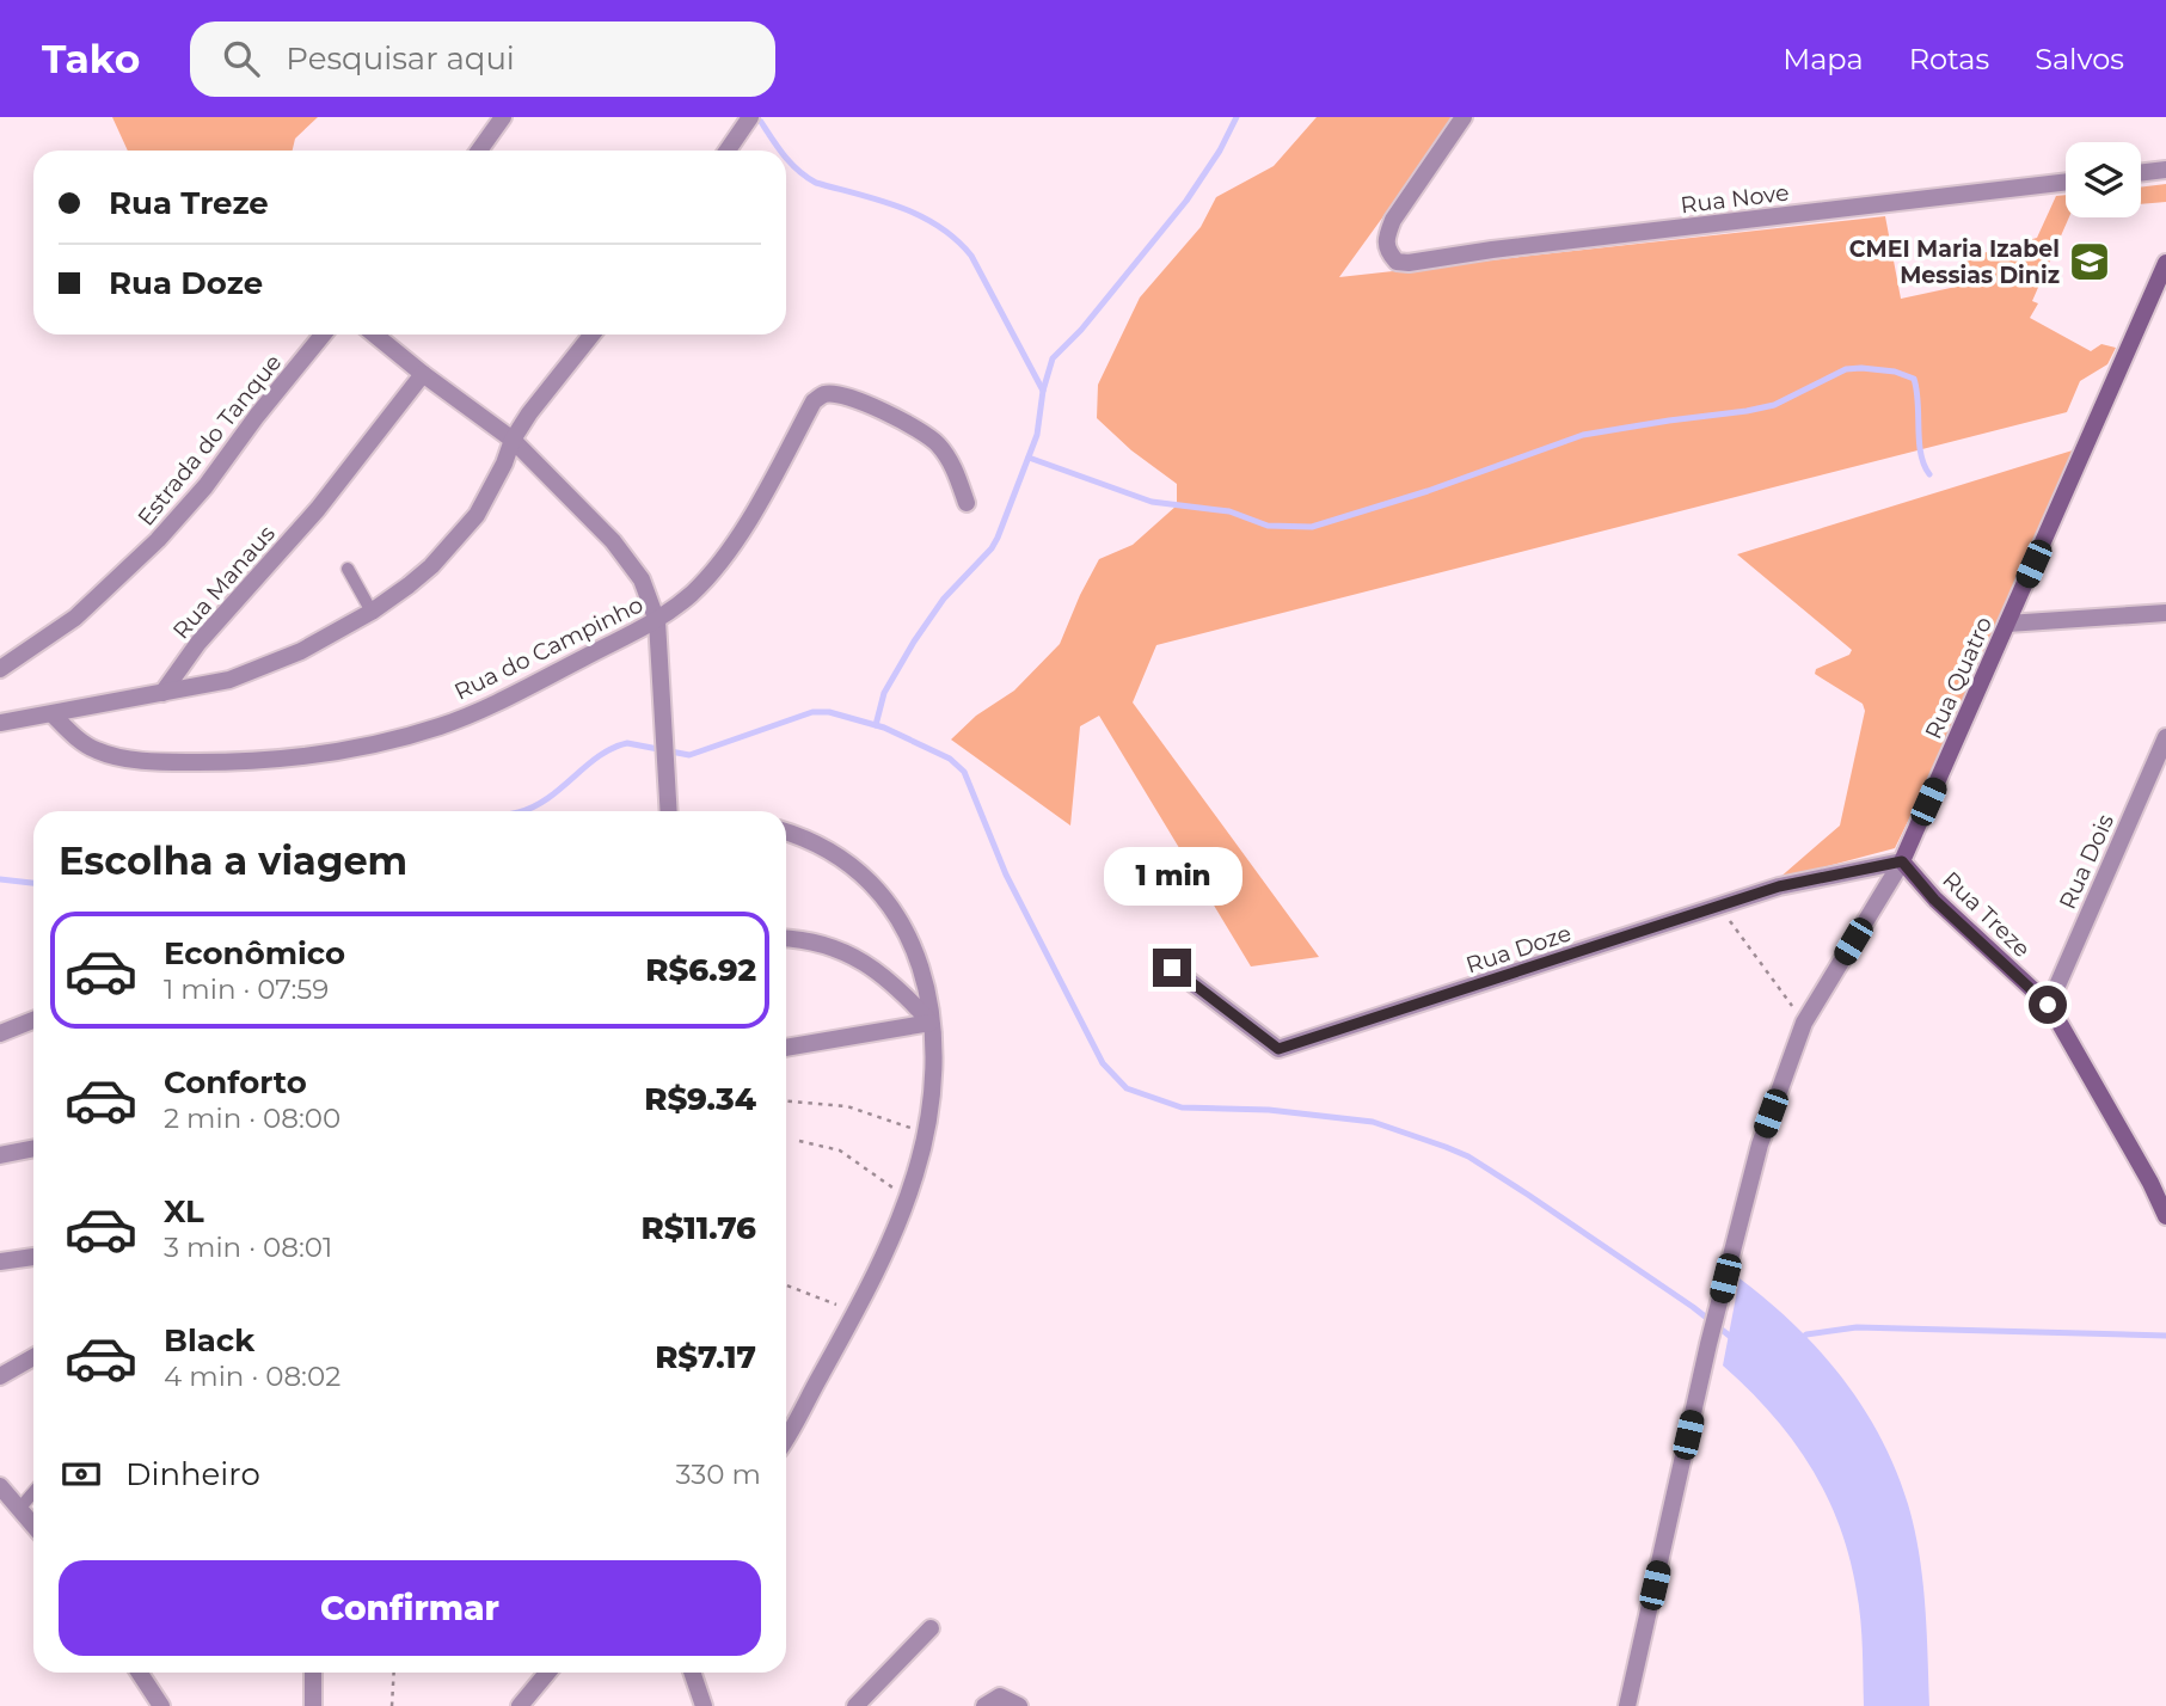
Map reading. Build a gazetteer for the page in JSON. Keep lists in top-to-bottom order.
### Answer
{
  "streets": {
    "street": [
      "Rua Nove",
      "Estrada do Tanque",
      "Rua Manaus",
      "Rua do Campinho",
      "Rua Quatro",
      "Rua Dois",
      "Rua Treze",
      "Rua Doze"
    ]
  },
  "crossings": [
    ["Rua Quatro", "Rua Treze"],
    ["Rua Quatro", "Rua Doze"],
    ["Rua Dois", "Rua Treze"],
    ["Rua Treze", "Rua Doze"]
  ],
  "places": {
    "school or university": ["CMEI Maria Izabel Messias Diniz"]
  },
  "page": {
    "header": "Tako",
    "search": "Pesquisar aqui",
    "nav": ["Mapa", "Rotas", "Salvos"],
    "banner": ["Rua Treze", "Rua Doze"],
    "heading": "Escolha a viagem",
    "bubble": "1 min",
    "list": [
      {
        "name": "Econômico",
        "note": "1 min · 07:59",
        "value": "R$6.92"
      },
      {
        "name": "Conforto",
        "note": "2 min · 08:00",
        "value": "R$9.34"
      },
      {
        "name": "XL",
        "note": "3 min · 08:01",
        "value": "R$11.76"
      },
      {
        "name": "Black",
        "note": "4 min · 08:02",
        "value": "R$7.17"
      }
    ],
    "pay": ["Dinheiro", "330 m"],
    "buttons": "Confirmar"
  }
}
